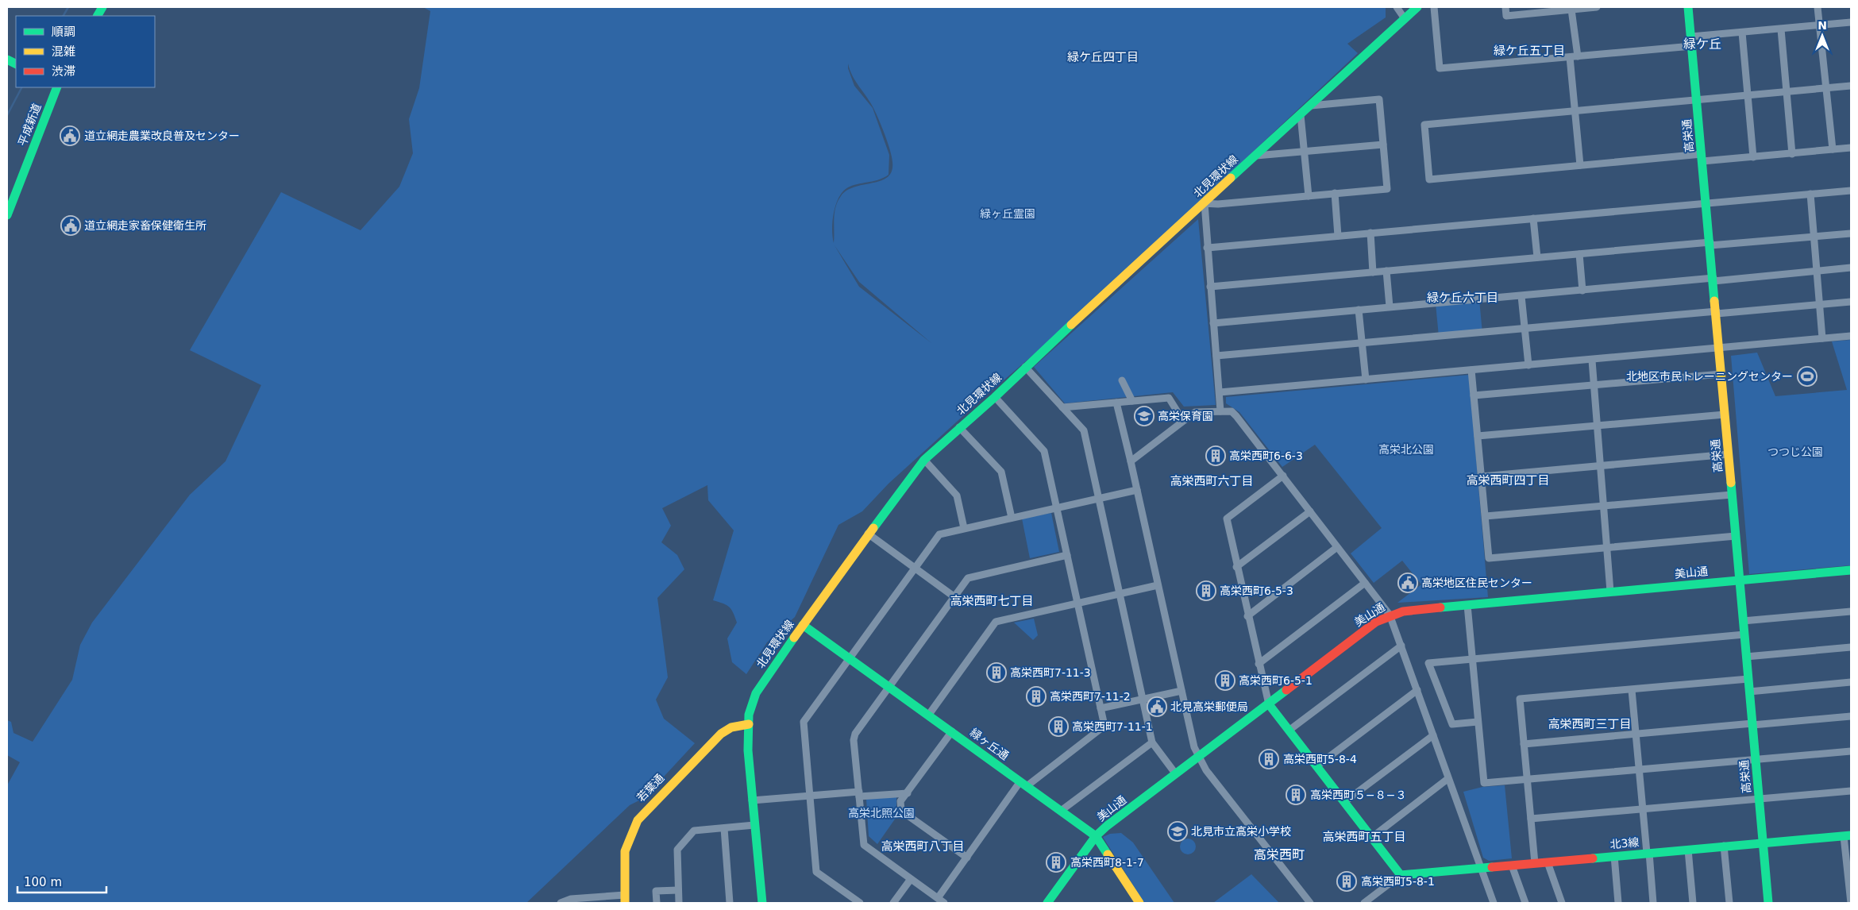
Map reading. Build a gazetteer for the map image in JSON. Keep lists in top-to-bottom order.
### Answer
{
  "streets": {
    "street": [
      "平成新道",
      "高栄通",
      "北見環状線",
      "美山通",
      "緑ヶ丘通",
      "若葉通",
      "北3線"
    ]
  },
  "crossings": [
    ["高栄通", "美山通"],
    ["高栄通", "北3線"],
    ["北見環状線", "緑ヶ丘通"],
    ["北見環状線", "若葉通"],
    ["美山通", "緑ヶ丘通"]
  ],
  "districts": [
    "緑ケ丘",
    "緑ケ丘五丁目",
    "緑ケ丘四丁目",
    "緑ケ丘六丁目",
    "高栄西町四丁目",
    "高栄西町六丁目",
    "高栄西町七丁目",
    "高栄西町三丁目",
    "高栄西町五丁目",
    "高栄西町八丁目",
    "高栄西町"
  ],
  "parks": [
    "緑ヶ丘霊園",
    "高栄北公園",
    "つつじ公園",
    "高栄北照公園"
  ],
  "places": {
    "public building": [
      "道立網走農業改良普及センター",
      "道立網走家畜保健衛生所",
      "高栄地区住民センター",
      "北見高栄郵便局"
    ],
    "sports": ["北地区市民トレーニングセンター"],
    "school or university": ["高栄保育園", "北見市立高栄小学校"],
    "building": [
      "高栄西町6-6-3",
      "高栄西町6-5-3",
      "高栄西町7-11-3",
      "高栄西町6-5-1",
      "高栄西町7-11-2",
      "高栄西町7-11-1",
      "高栄西町5-8-4",
      "高栄西町５−８−３",
      "高栄西町8-1-7",
      "高栄西町5-8-1"
    ]
  },
  "legend": ["順調", "混雑", "渋滞"],
  "scale_bar": "100 m",
  "north": "top"
}
